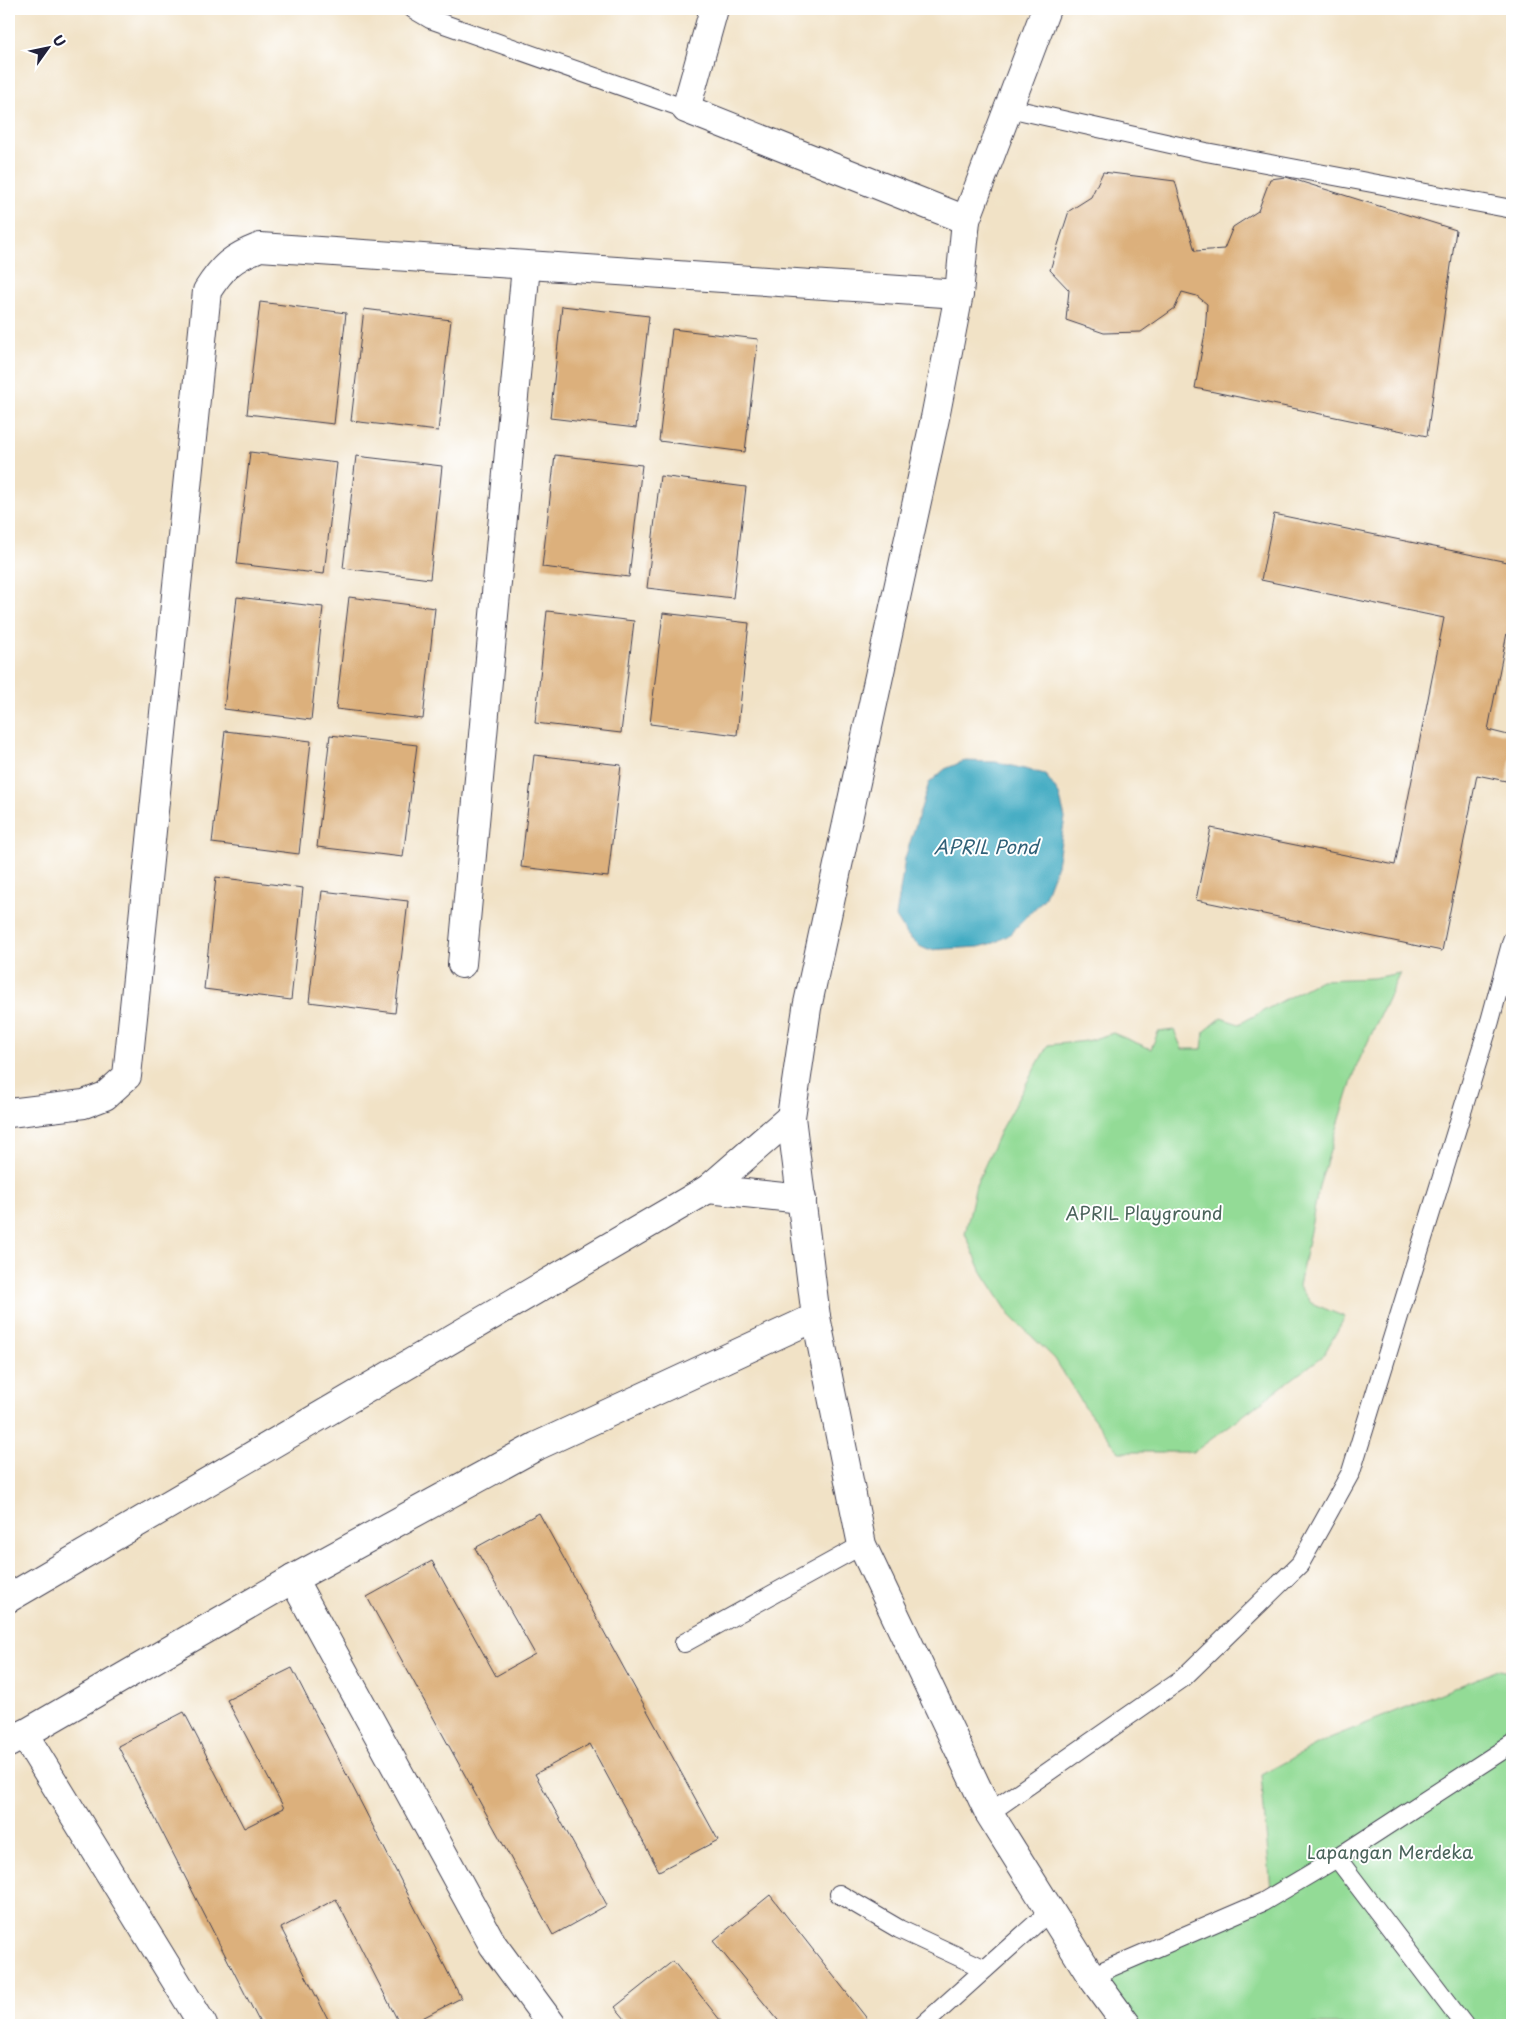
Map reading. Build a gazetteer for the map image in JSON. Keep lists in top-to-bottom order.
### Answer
{
  "water": ["APRIL Pond"],
  "parks": ["APRIL Playground", "Lapangan Merdeka"],
  "north": "top right"
}
